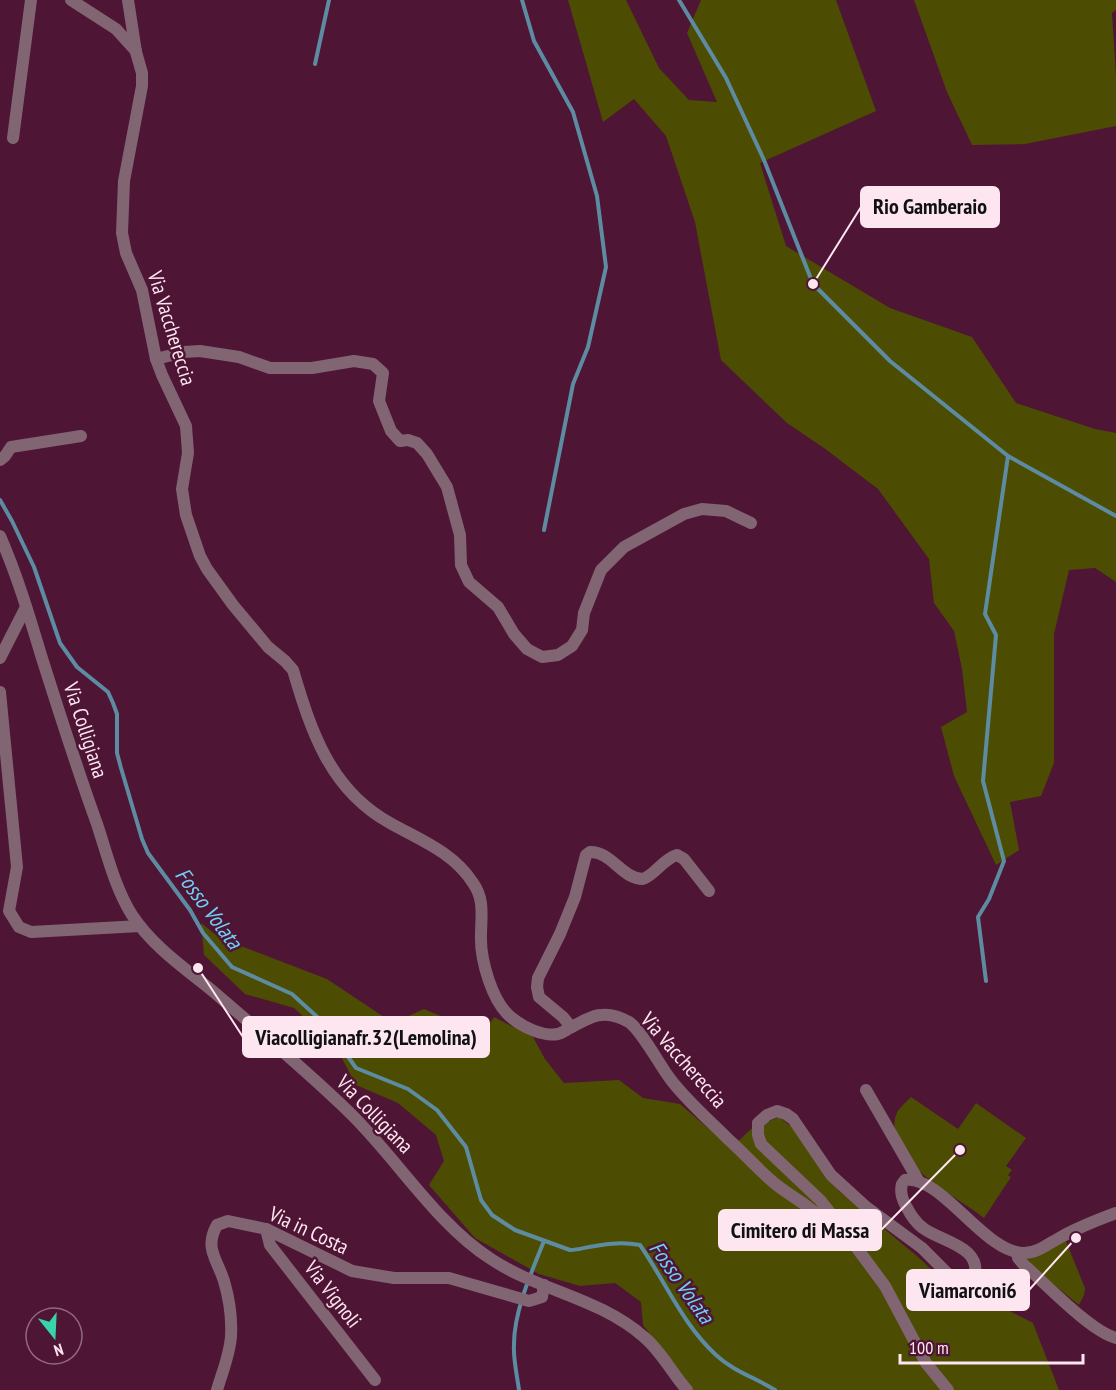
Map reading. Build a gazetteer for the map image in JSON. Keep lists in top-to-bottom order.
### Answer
{
  "streets": {
    "street": [
      "Via Vacchereccia",
      "Via Colligiana",
      "Via in Costa",
      "Via Vignoli"
    ]
  },
  "crossings": [
    ["Via Colligiana", "Via in Costa"],
    ["Via in Costa", "Via Vignoli"]
  ],
  "water": ["Fosso Volata"],
  "places": [
    "Rio Gamberaio",
    "Viacolligianafr.32(Lemolina)",
    "Cimitero di Massa",
    "Viamarconi6"
  ],
  "scale_bar": "100 m",
  "north": "bottom"
}
